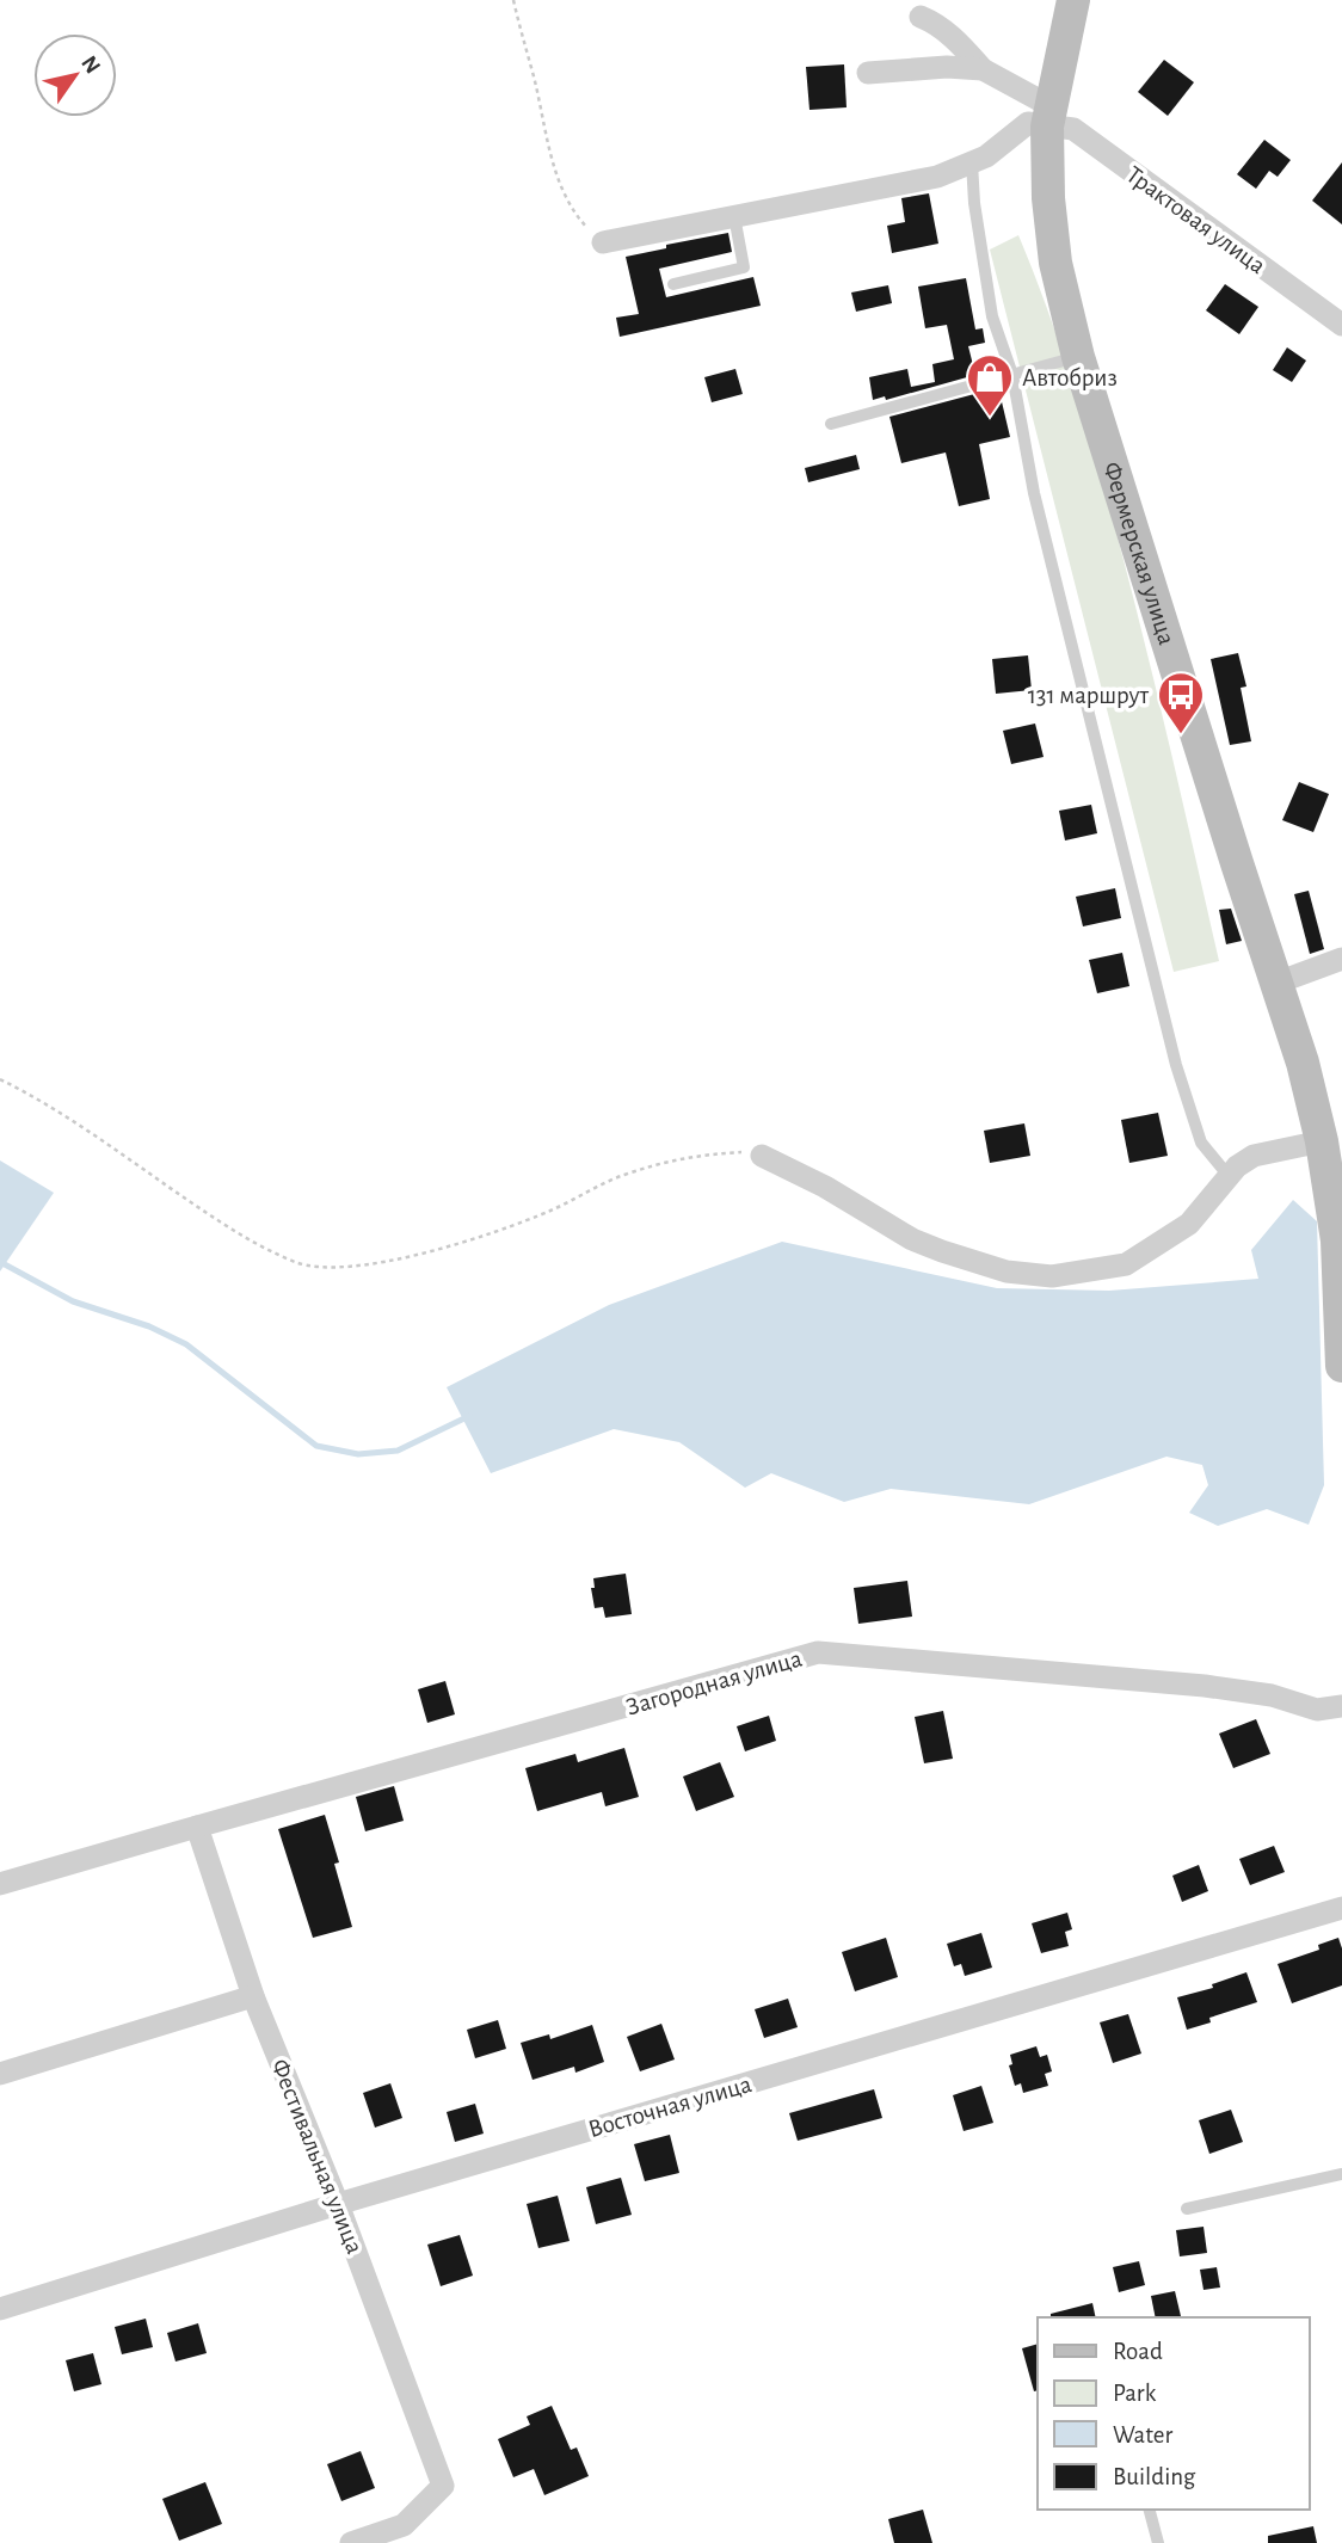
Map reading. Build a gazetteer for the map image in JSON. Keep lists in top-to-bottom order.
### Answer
{
  "streets": {
    "street": [
      "Трактовая улица",
      "Фермерская улица",
      "Загородная улица",
      "Восточная улица",
      "Фестивальная улица"
    ]
  },
  "crossings": [
    ["Трактовая улица", "Фермерская улица"],
    ["Загородная улица", "Фестивальная улица"],
    ["Восточная улица", "Фестивальная улица"]
  ],
  "places": {
    "shop": ["Автобриз"],
    "bus stop": ["131 маршрут"]
  },
  "legend": [
    "Road",
    "Park",
    "Water",
    "Building"
  ],
  "north": "top right"
}
